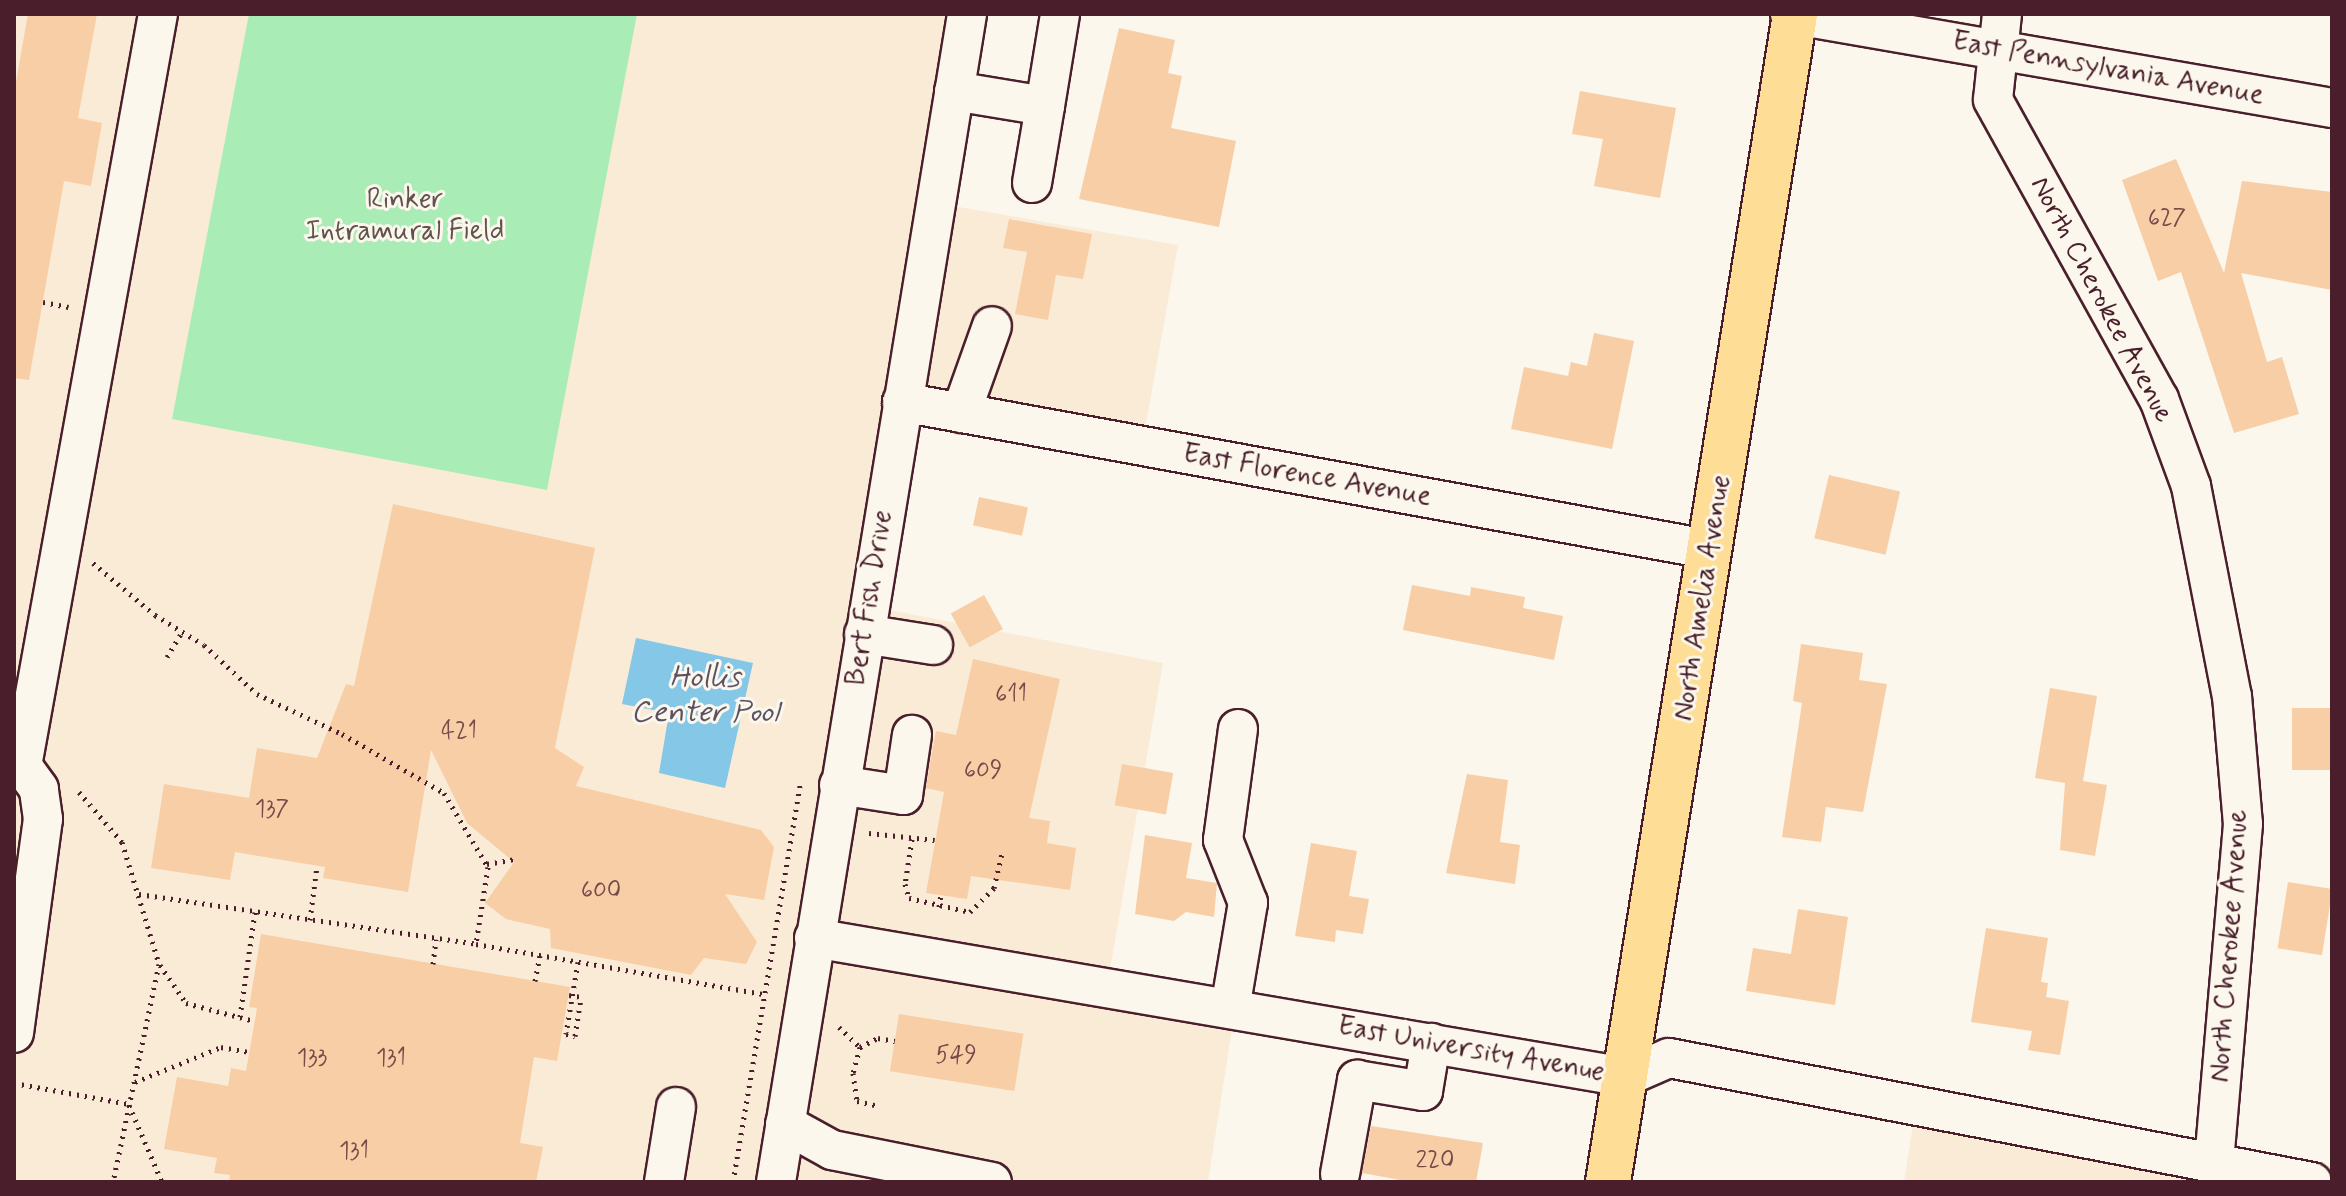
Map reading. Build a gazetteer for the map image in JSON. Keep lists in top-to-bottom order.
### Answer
{
  "streets": {
    "main road": ["North Amelia Avenue"],
    "street": [
      "East Pennsylvania Avenue",
      "North Cherokee Avenue",
      "East Florence Avenue",
      "Bert Fish Drive",
      "East University Avenue"
    ]
  },
  "crossings": [
    ["East Pennsylvania Avenue", "North Cherokee Avenue"],
    ["East Pennsylvania Avenue", "North Amelia Avenue"],
    ["North Cherokee Avenue", "East University Avenue"],
    ["East Florence Avenue", "Bert Fish Drive"],
    ["East Florence Avenue", "North Amelia Avenue"],
    ["Bert Fish Drive", "East University Avenue"],
    ["North Amelia Avenue", "East University Avenue"]
  ],
  "water": ["Hollis Center Pool"],
  "parks": ["Rinker Intramural Field"],
  "house_numbers": [
    "627",
    "611",
    "421",
    "609",
    "137",
    "600",
    "549",
    "133",
    "131",
    "131",
    "220"
  ]
}
